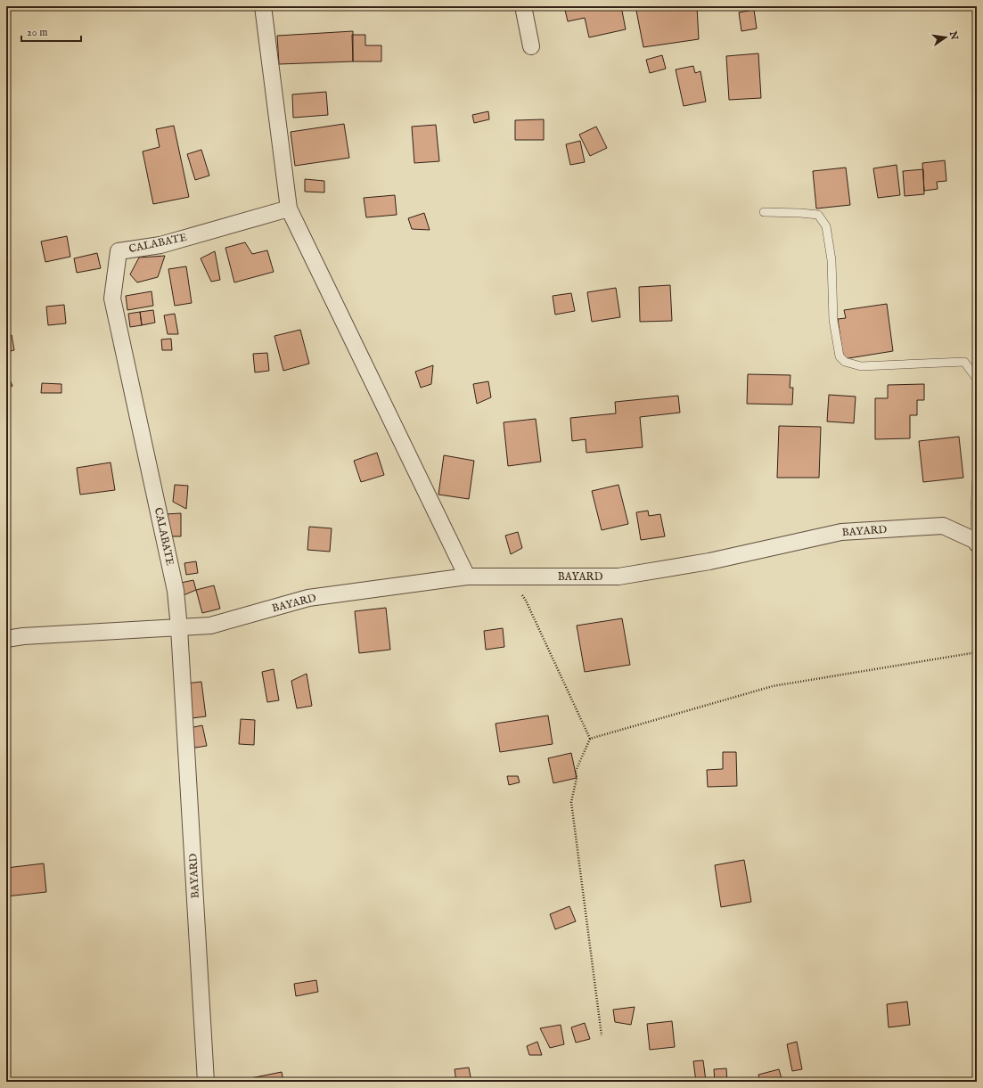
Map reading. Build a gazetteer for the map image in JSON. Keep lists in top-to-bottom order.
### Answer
{
  "streets": {
    "street": ["CALABATE", "BAYARD"]
  },
  "crossings": [
    ["CALABATE", "BAYARD"]
  ],
  "scale_bar": "20 m",
  "north": "right"
}
